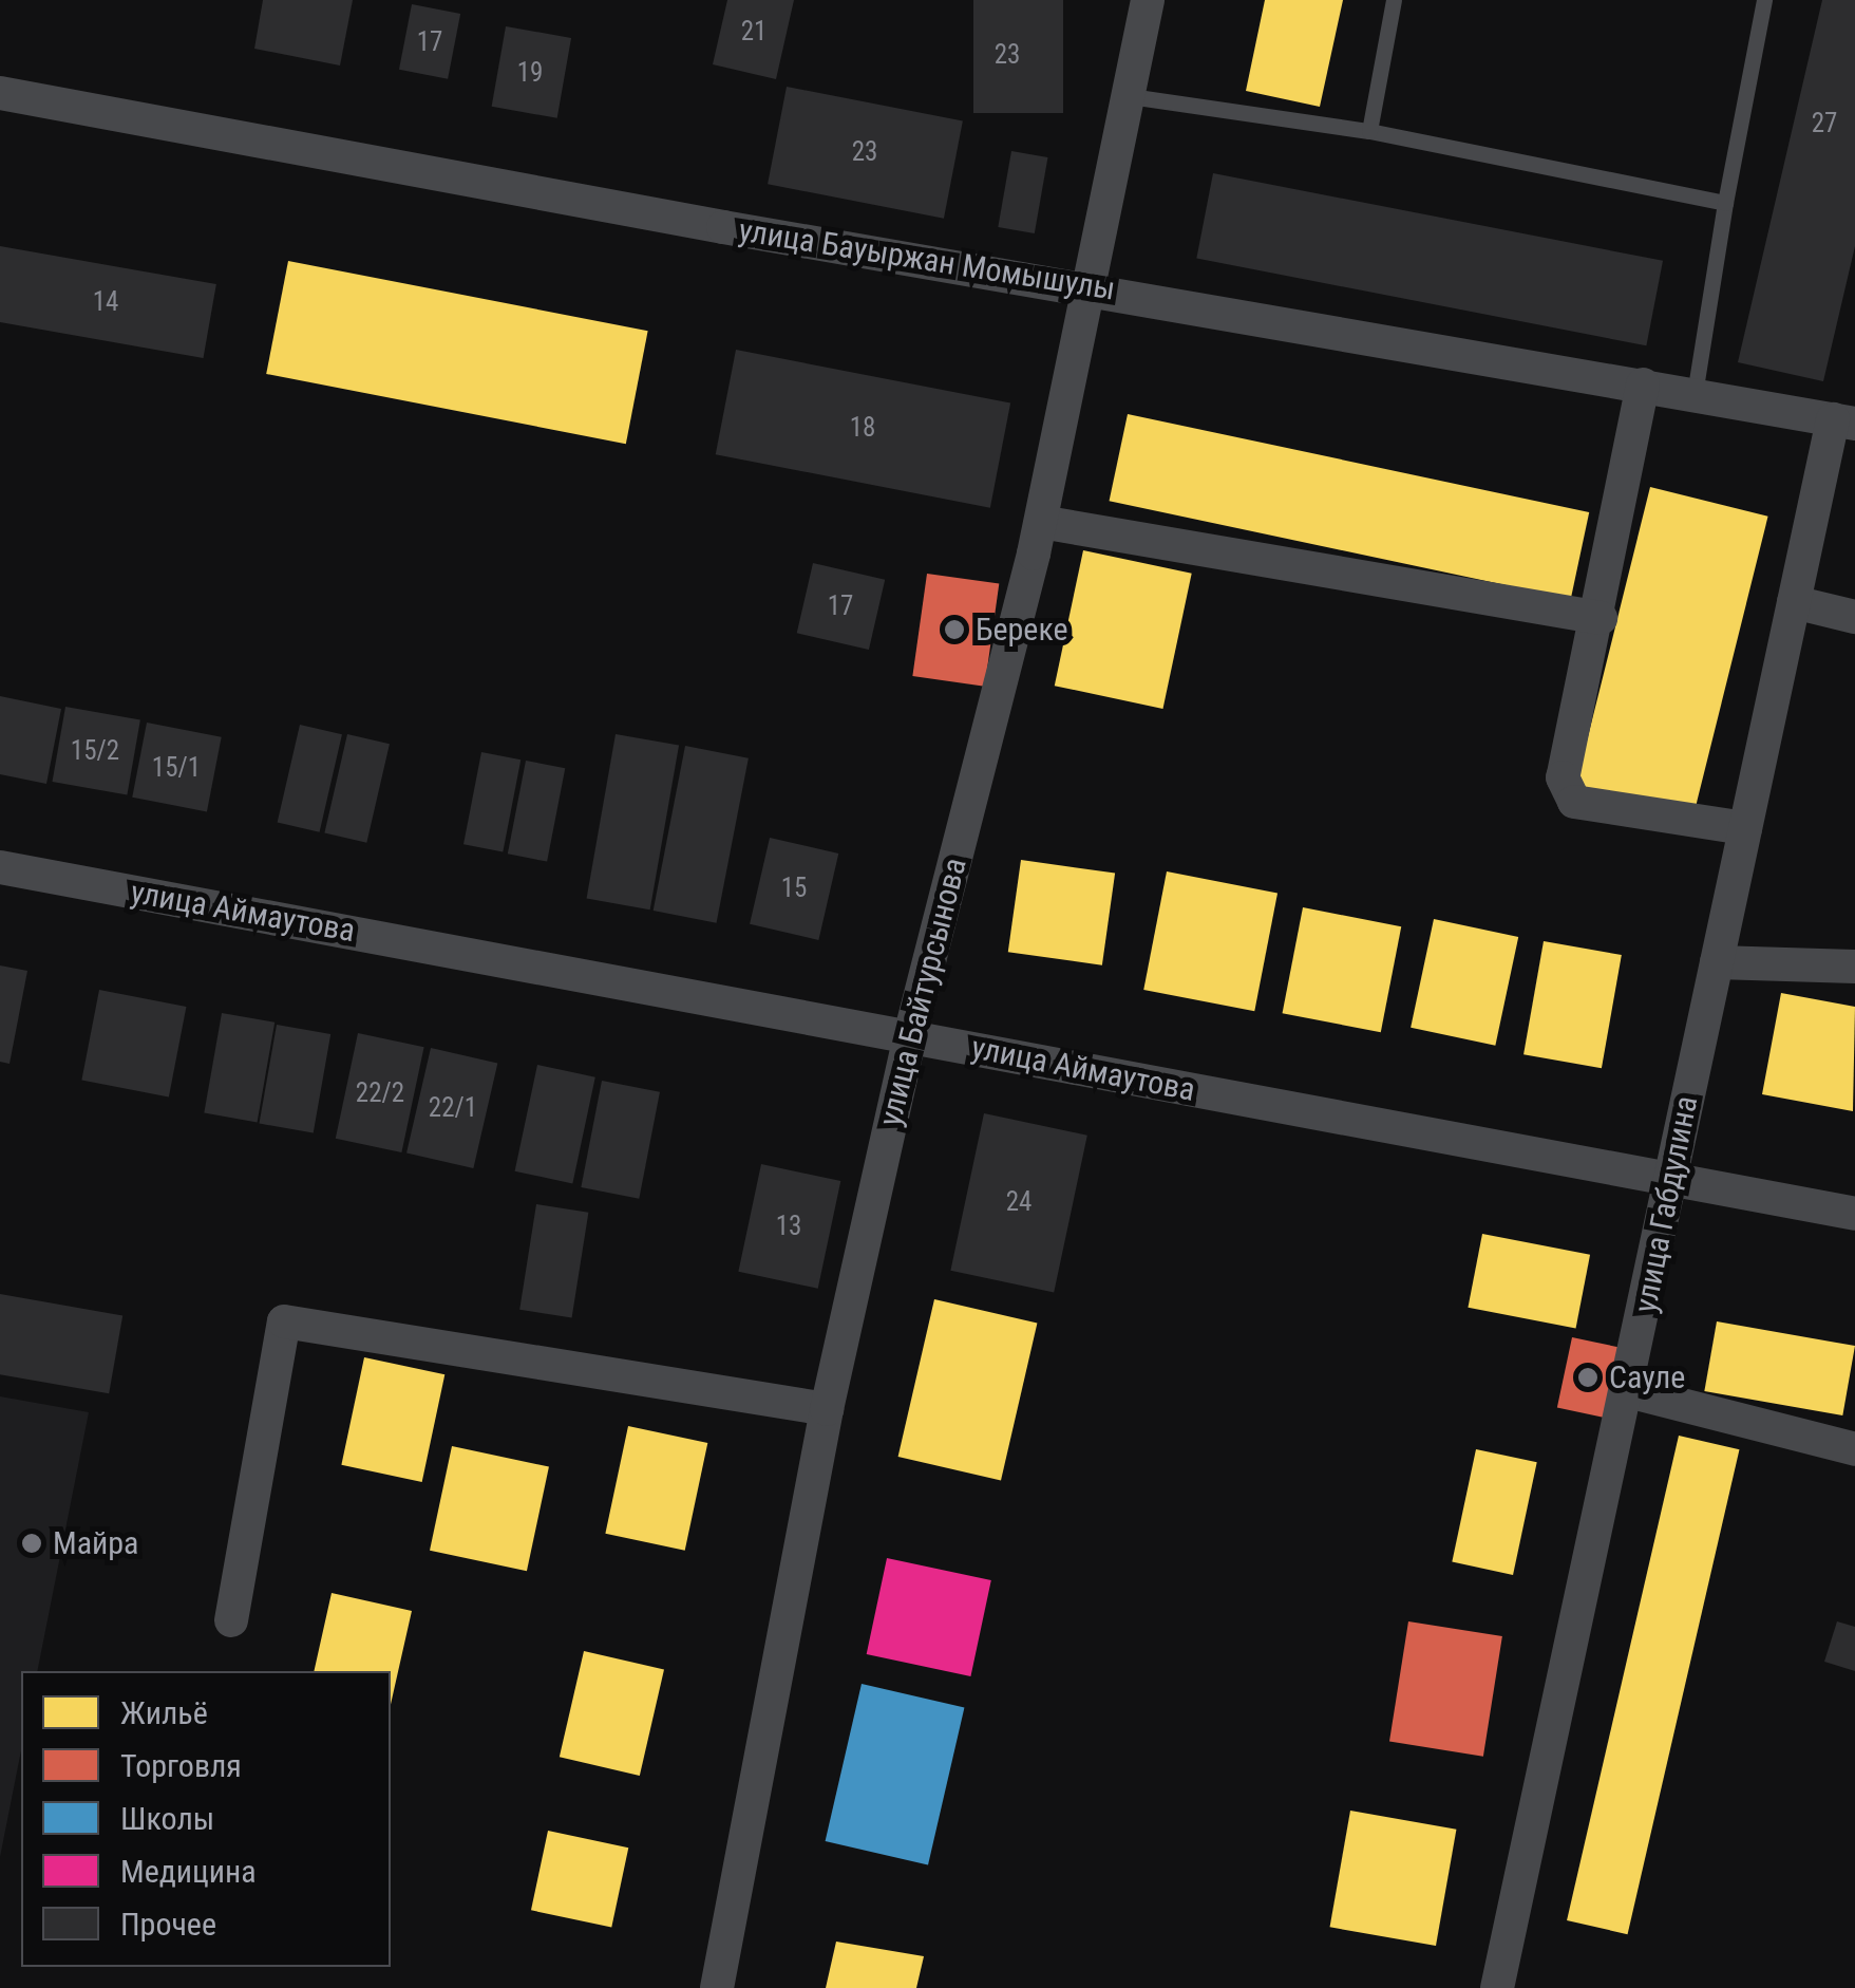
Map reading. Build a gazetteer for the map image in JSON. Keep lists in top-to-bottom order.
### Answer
{
  "streets": {
    "street": [
      "улица Бауыржан Момышулы",
      "улица Аймаутова",
      "улица Байтурсынова",
      "улица Габдулина"
    ]
  },
  "crossings": [
    ["улица Бауыржан Момышулы", "улица Байтурсынова"],
    ["улица Бауыржан Момышулы", "улица Габдулина"],
    ["улица Аймаутова", "улица Байтурсынова"],
    ["улица Аймаутова", "улица Габдулина"]
  ],
  "places": ["Береке", "Сауле", "Майра"],
  "house_numbers": [
    "21",
    "17",
    "23",
    "19",
    "27",
    "23",
    "14",
    "18",
    "17",
    "15/2",
    "15/1",
    "15",
    "22/2",
    "22/1",
    "24",
    "13"
  ],
  "legend": [
    "Жильё",
    "Торговля",
    "Школы",
    "Медицина",
    "Прочее"
  ]
}
